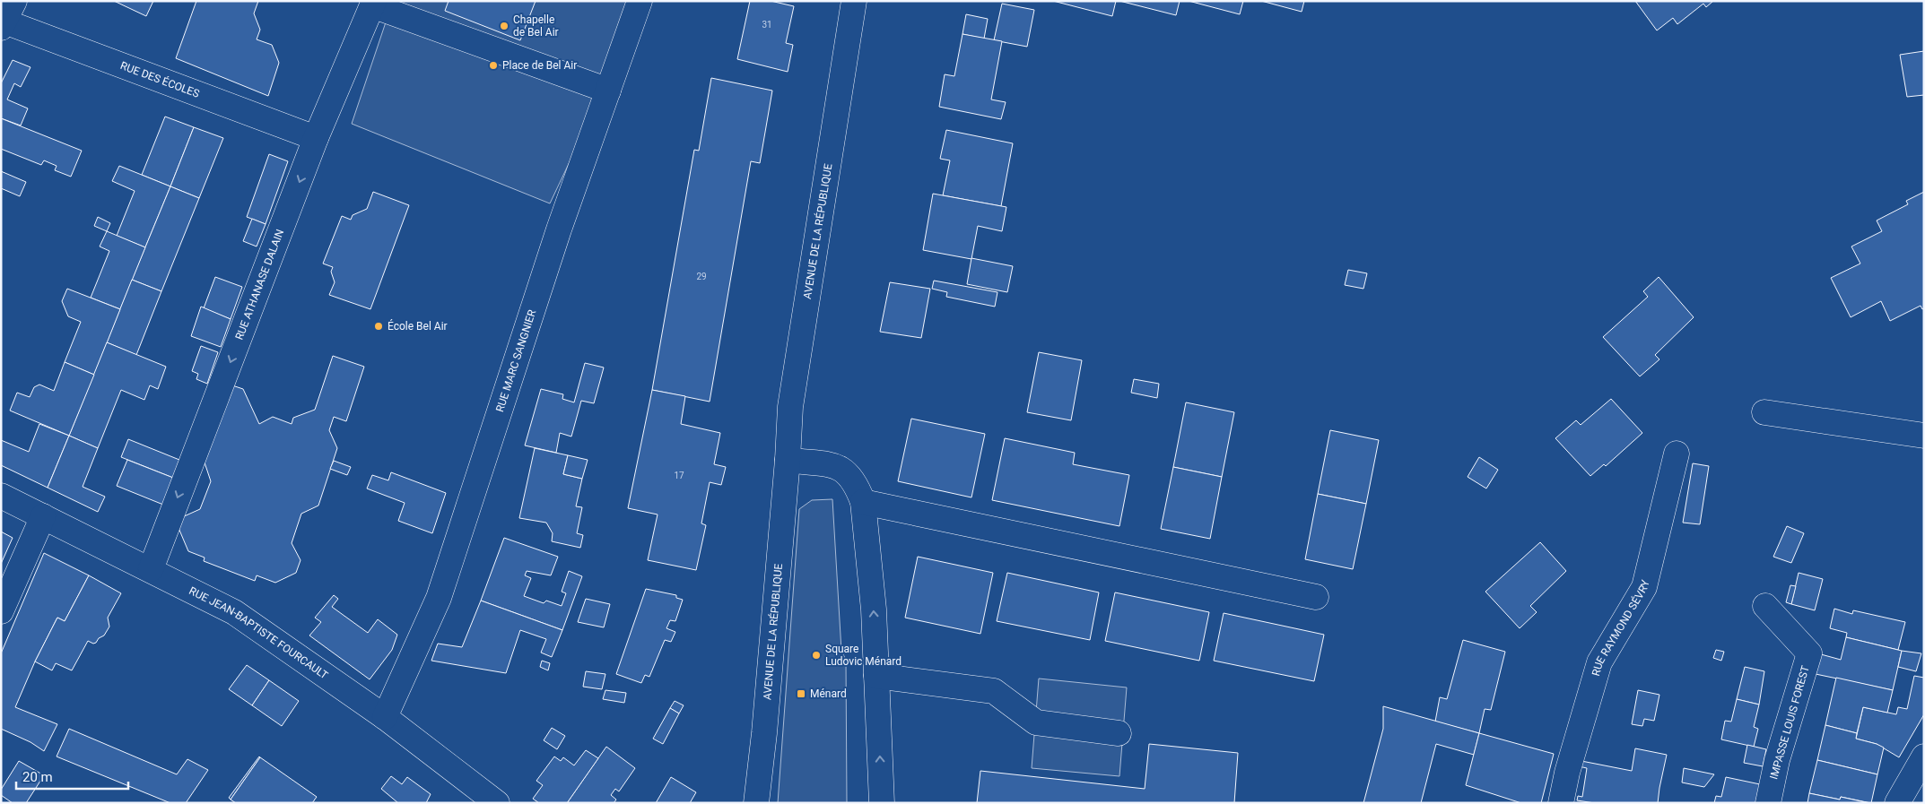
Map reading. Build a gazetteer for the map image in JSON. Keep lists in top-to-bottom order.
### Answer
{
  "streets": {
    "street": [
      "RUE DES ÉCOLES",
      "AVENUE DE LA RÉPUBLIQUE",
      "RUE ATHANASE DALAIN",
      "RUE MARC SANGNIER",
      "RUE RAYMOND SÉVRY",
      "RUE JEAN-BAPTISTE FOURCAULT",
      "IMPASSE LOUIS FOREST"
    ]
  },
  "crossings": [
    ["RUE DES ÉCOLES", "RUE ATHANASE DALAIN"],
    ["RUE ATHANASE DALAIN", "RUE JEAN-BAPTISTE FOURCAULT"],
    ["RUE MARC SANGNIER", "RUE JEAN-BAPTISTE FOURCAULT"]
  ],
  "one_way": ["RUE ATHANASE DALAIN"],
  "places": {
    "other": [
      "Chapelle de Bel Air",
      "Place de Bel Air",
      "École Bel Air",
      "Square Ludovic Ménard"
    ],
    "transit": ["Ménard"]
  },
  "house_numbers": ["31", "29", "17"],
  "scale_bar": "20 m"
}
